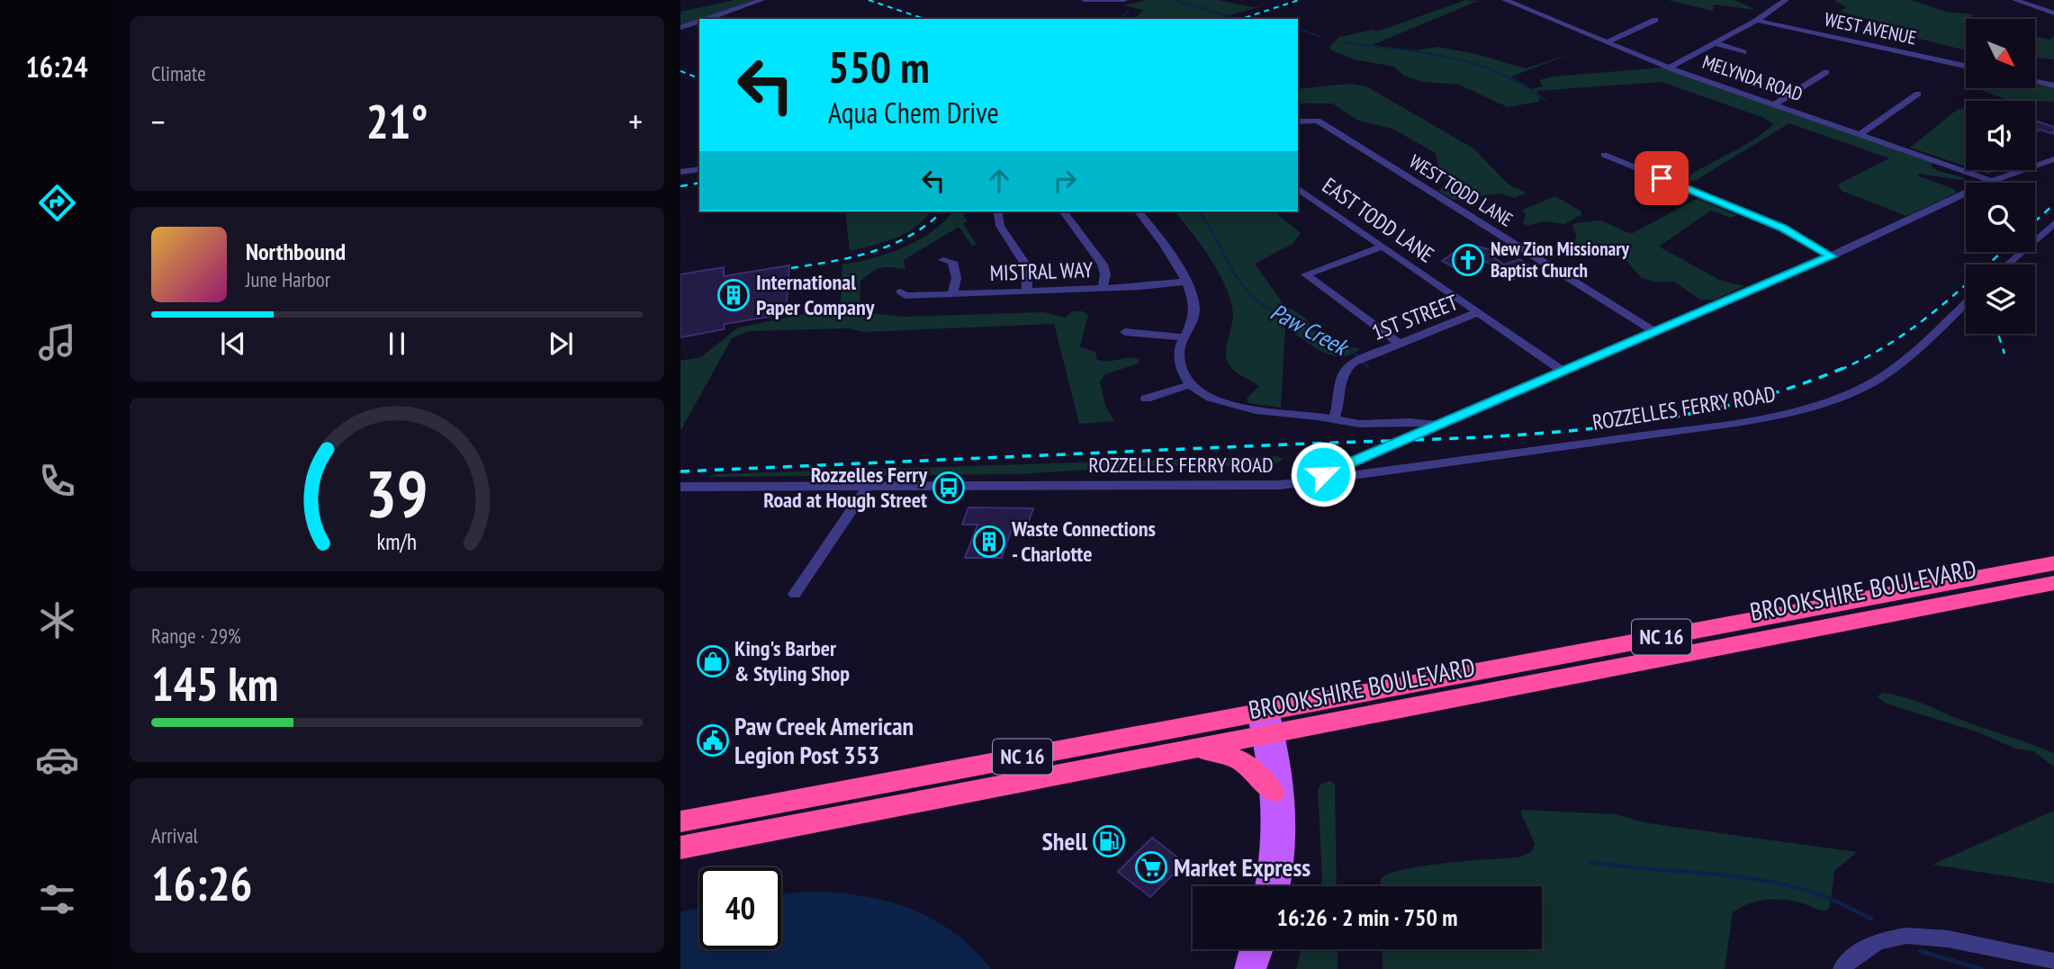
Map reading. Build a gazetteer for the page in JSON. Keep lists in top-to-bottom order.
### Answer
{
  "streets": {
    "highway": ["BROOKSHIRE BOULEVARD", "NC 16"],
    "street": [
      "WEST AVENUE",
      "MELYNDA ROAD",
      "WEST TODD LANE",
      "EAST TODD LANE",
      "MISTRAL WAY",
      "1ST STREET",
      "ROZZELLES FERRY ROAD"
    ]
  },
  "crossings": [
    ["EAST TODD LANE", "1ST STREET"]
  ],
  "water": ["Paw Creek"],
  "places": {
    "church": ["New Zion Missionary Baptist Church"],
    "building": ["International Paper Company", "Waste Connections - Charlotte"],
    "bus stop": ["Rozzelles Ferry Road at Hough Street"],
    "shop": ["King's Barber & Styling Shop"],
    "public building": ["Paw Creek American Legion Post 353"],
    "fuel station": ["Shell"],
    "supermarket": ["Market Express"]
  },
  "north": "bottom right",
  "page": {
    "tabs": "16:24",
    "tile": [
      "Climate",
      ["Range · 29%", "145 km"],
      ["Arrival", "16:26"]
    ],
    "turn": ["550 m", "Aqua Chem Drive"],
    "heat": ["−", "21°", "+"],
    "song": ["Northbound", "June Harbor"],
    "limit": "40",
    "trip": "16:26 · 2 min · 750 m",
    "gauge": ["39", "km/h"]
  }
}
